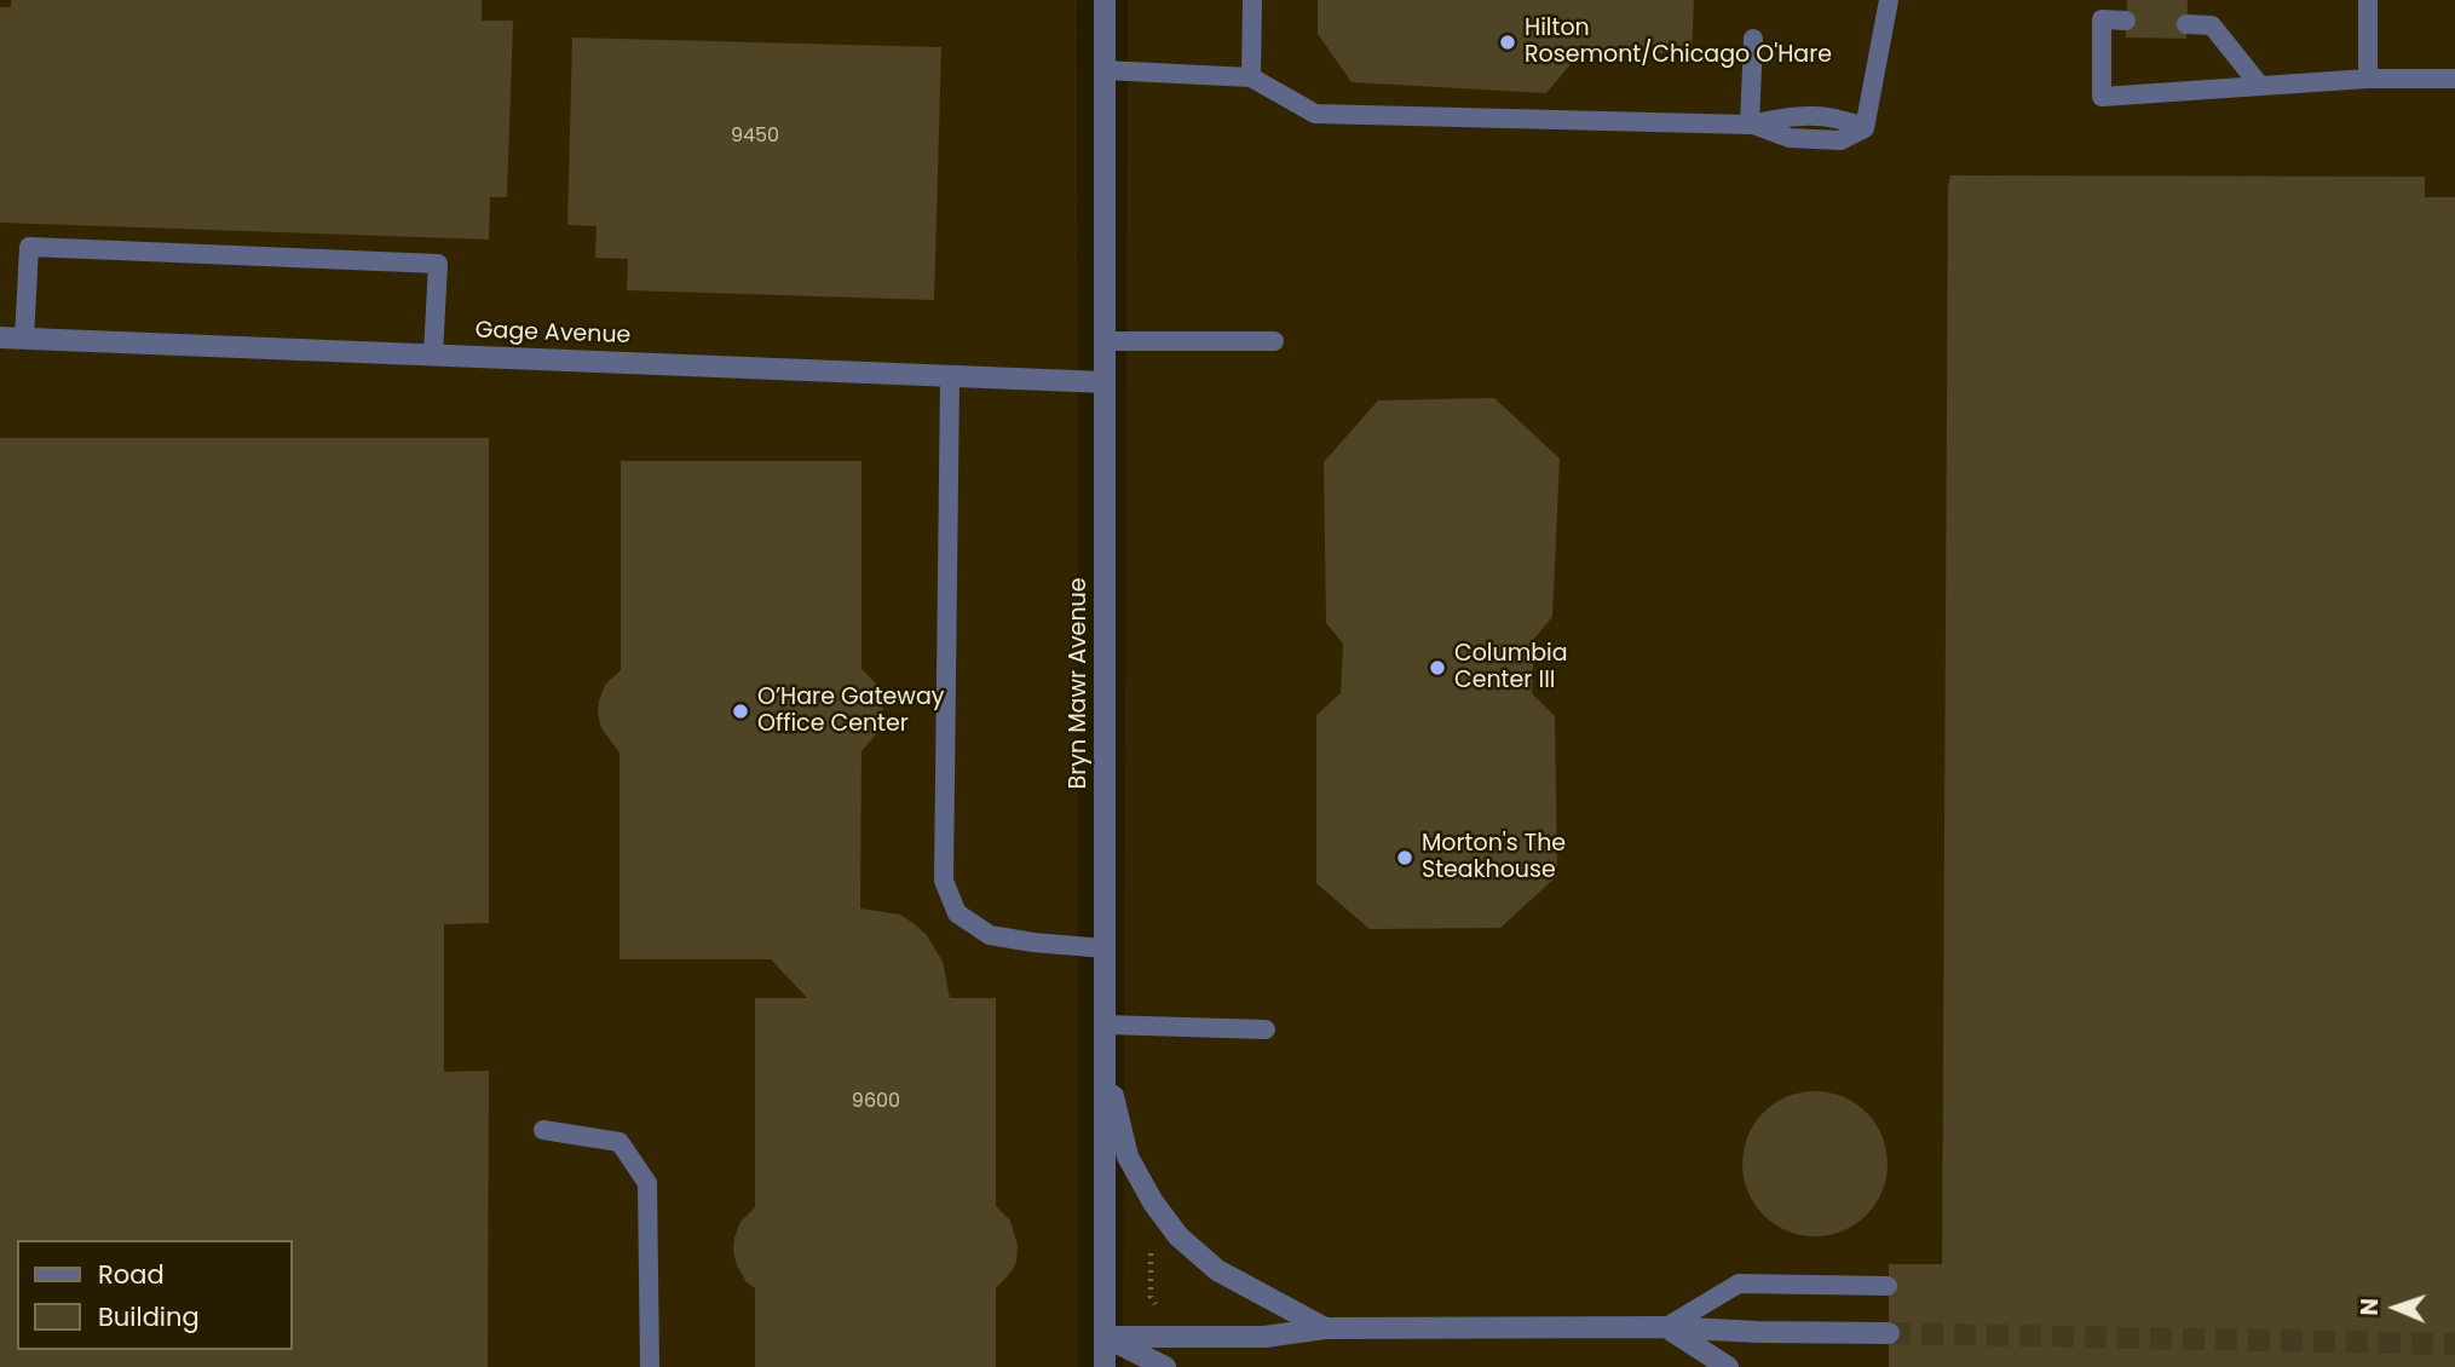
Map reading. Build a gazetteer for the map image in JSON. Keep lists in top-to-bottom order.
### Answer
{
  "streets": {
    "street": ["Gage Avenue", "Bryn Mawr Avenue"]
  },
  "crossings": [
    ["Gage Avenue", "Bryn Mawr Avenue"]
  ],
  "places": [
    "Hilton Rosemont/Chicago O'Hare",
    "Columbia Center III",
    "O’Hare Gateway Office Center",
    "Morton's The Steakhouse"
  ],
  "house_numbers": ["9450", "9600"],
  "legend": ["Road", "Building"],
  "north": "left"
}
